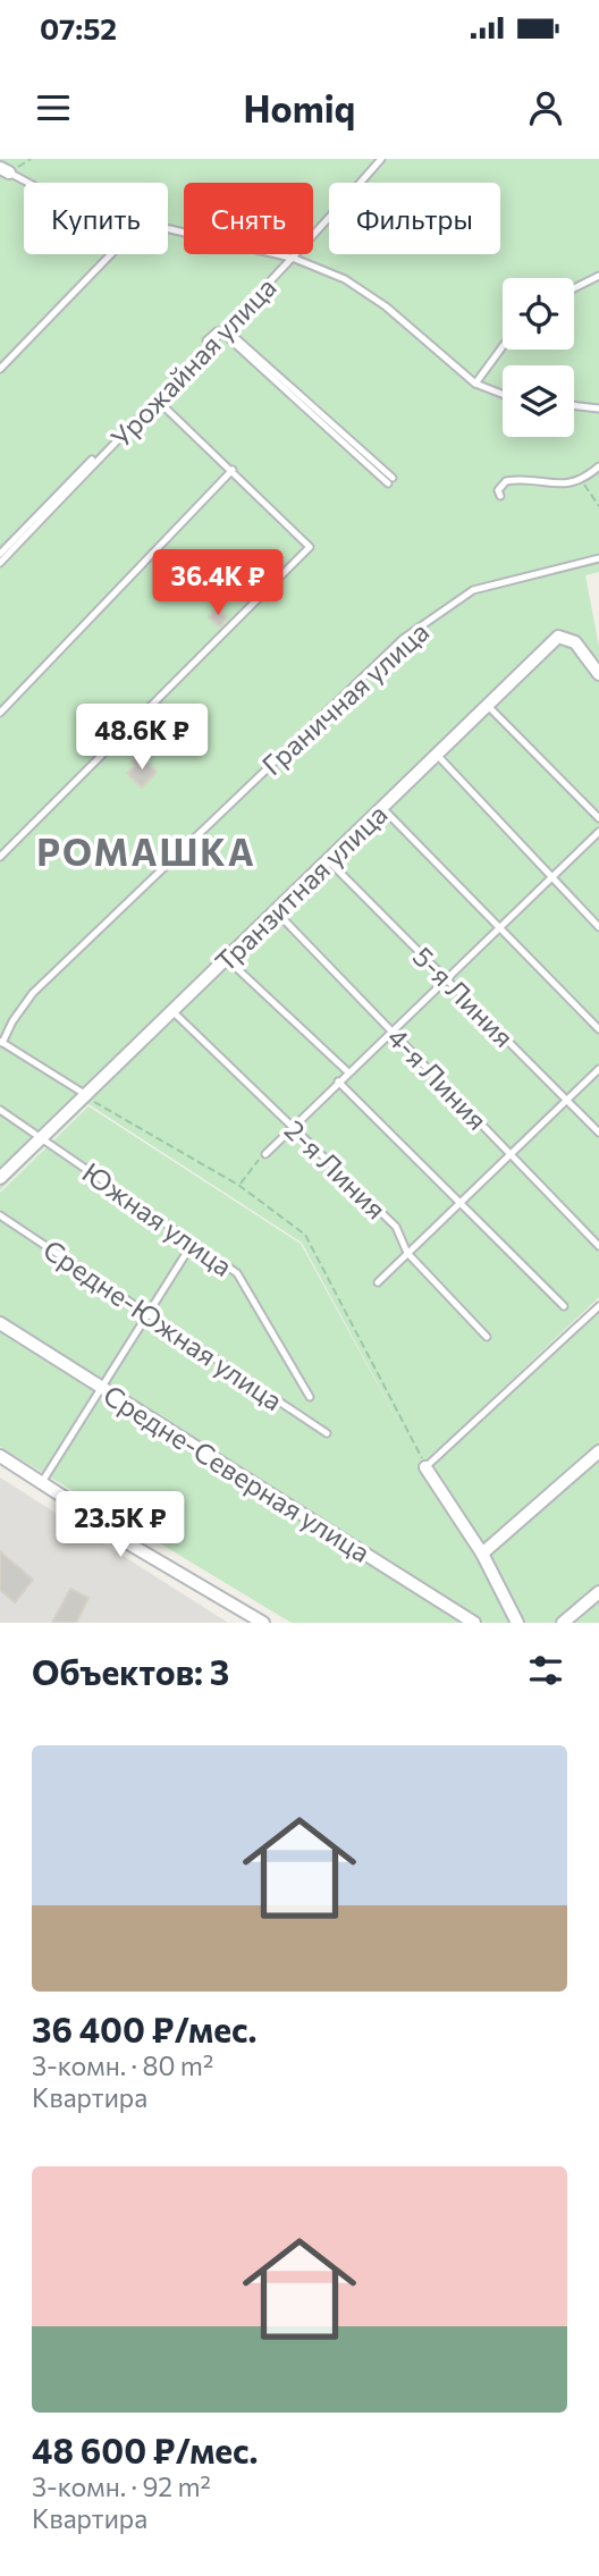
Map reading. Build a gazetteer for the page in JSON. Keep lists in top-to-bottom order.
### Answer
{
  "streets": {
    "street": ["Транзитная улица", "Средне-Северная улица"],
    "lane": [
      "Урожайная улица",
      "Граничная улица",
      "5-я Линия",
      "4-я Линия",
      "2-я Линия",
      "Южная улица",
      "Средне-Южная улица"
    ]
  },
  "crossings": [
    ["Транзитная улица", "5-я Линия"],
    ["Транзитная улица", "4-я Линия"],
    ["Транзитная улица", "2-я Линия"],
    ["Транзитная улица", "Южная улица"]
  ],
  "districts": ["РОМАШКА"],
  "page": {
    "status": "07:52",
    "header": "Homiq",
    "chip": ["Купить", "Снять", "Фильтры"],
    "price": ["36.4K ₽", "48.6K ₽", "23.5K ₽"],
    "heading": "Объектов: 3",
    "list": [
      {
        "name": "36 400 ₽/мес.",
        "note": "3-комн. · 80 m² · Квартира"
      },
      {
        "name": "48 600 ₽/мес.",
        "note": "3-комн. · 92 m² · Квартира"
      }
    ]
  }
}
